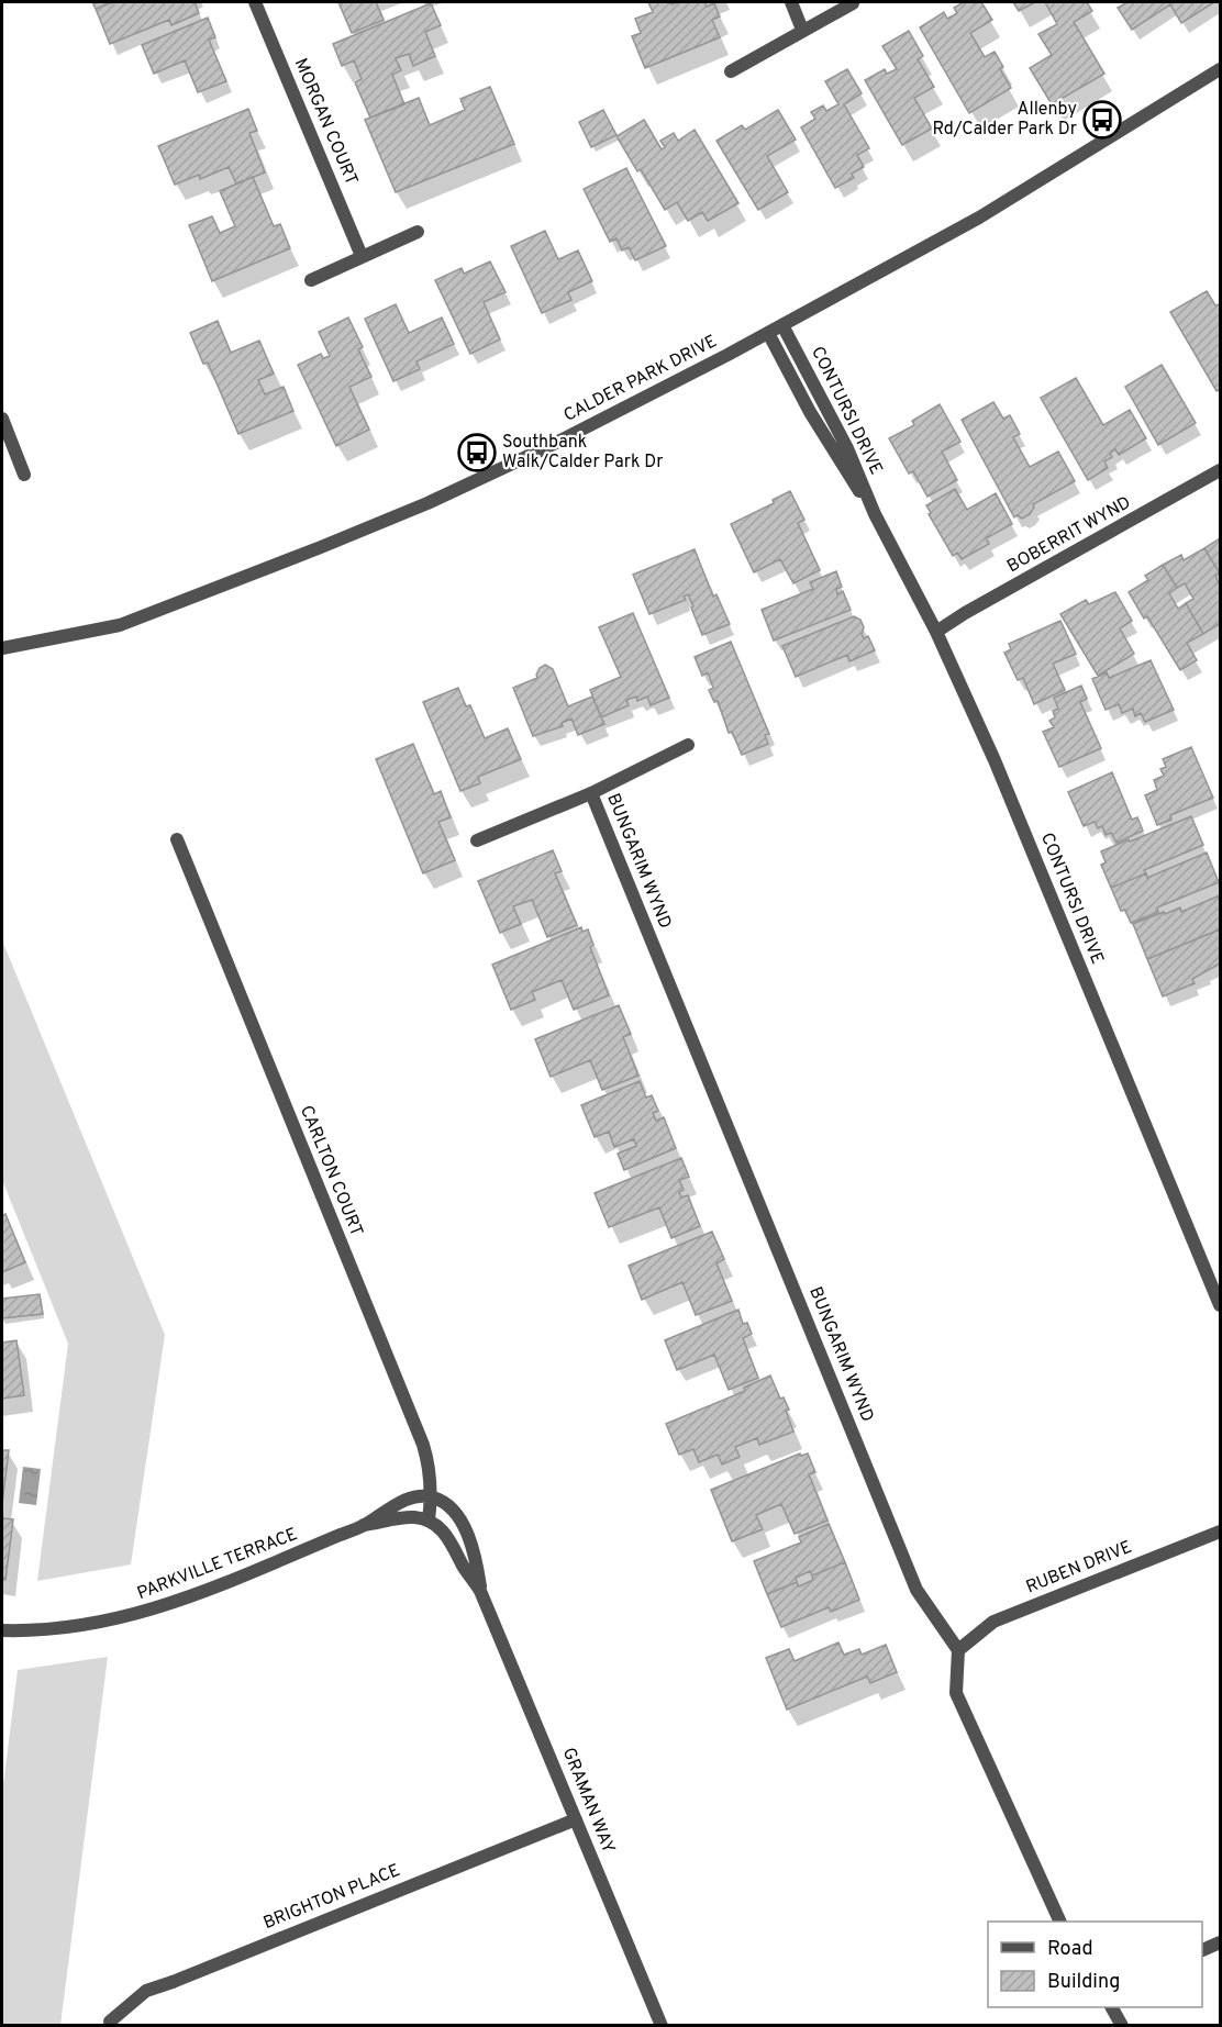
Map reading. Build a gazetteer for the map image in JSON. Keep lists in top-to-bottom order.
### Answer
{
  "streets": {
    "street": [
      "MORGAN COURT",
      "CALDER PARK DRIVE",
      "CONTURSI DRIVE",
      "BOBERRIT WYND",
      "BUNGARIM WYND",
      "CARLTON COURT",
      "PARKVILLE TERRACE",
      "RUBEN DRIVE",
      "GRAMAN WAY",
      "BRIGHTON PLACE"
    ]
  },
  "crossings": [
    ["CALDER PARK DRIVE", "CONTURSI DRIVE"],
    ["CONTURSI DRIVE", "BOBERRIT WYND"],
    ["BUNGARIM WYND", "RUBEN DRIVE"],
    ["CARLTON COURT", "PARKVILLE TERRACE"],
    ["CARLTON COURT", "GRAMAN WAY"],
    ["PARKVILLE TERRACE", "GRAMAN WAY"],
    ["GRAMAN WAY", "BRIGHTON PLACE"]
  ],
  "places": {
    "bus stop": ["Allenby Rd/Calder Park Dr", "Southbank Walk/Calder Park Dr"]
  },
  "legend": ["Road", "Building"]
}
